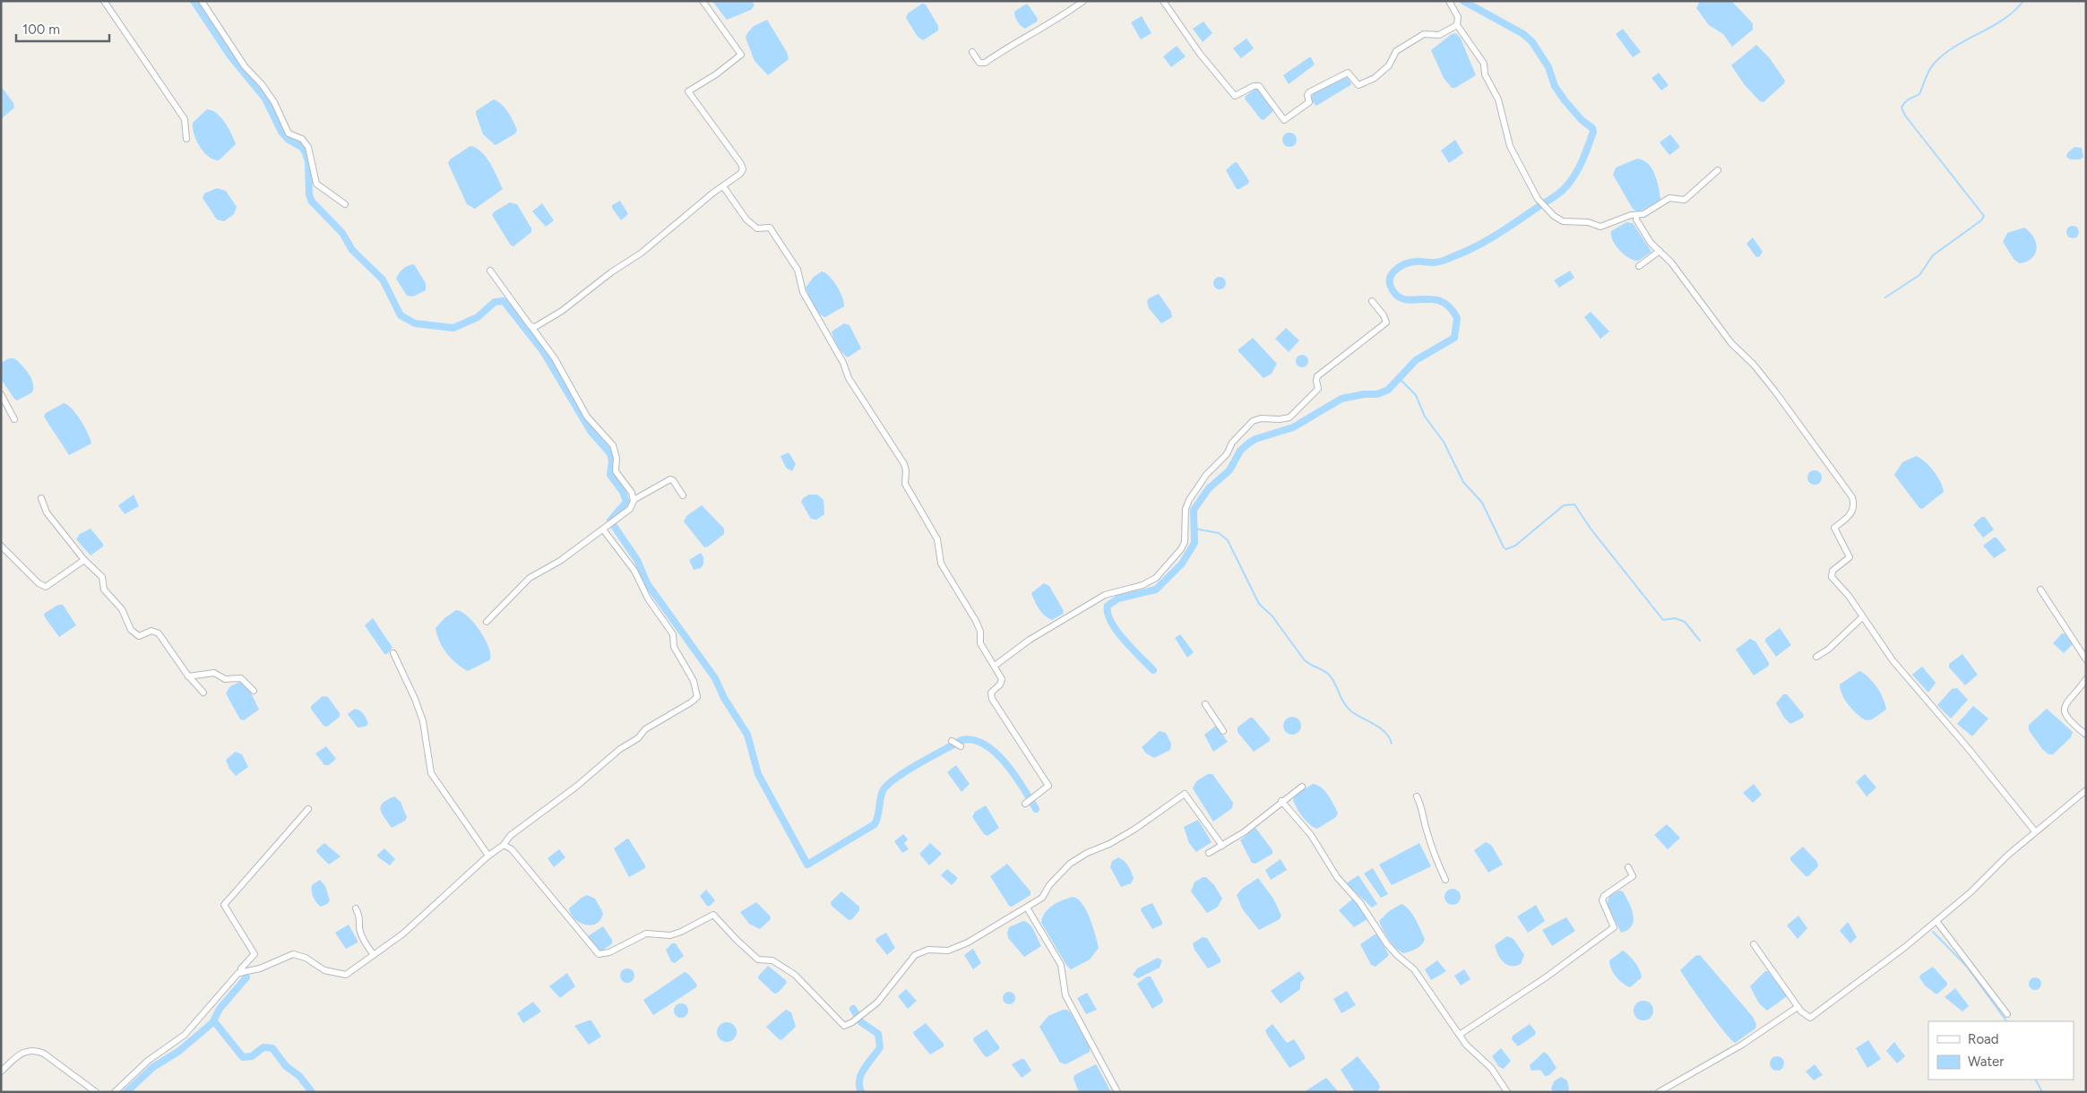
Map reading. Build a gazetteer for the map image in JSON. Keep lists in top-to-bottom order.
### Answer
{
  "legend": ["Road", "Water"],
  "scale_bar": "100 m"
}
